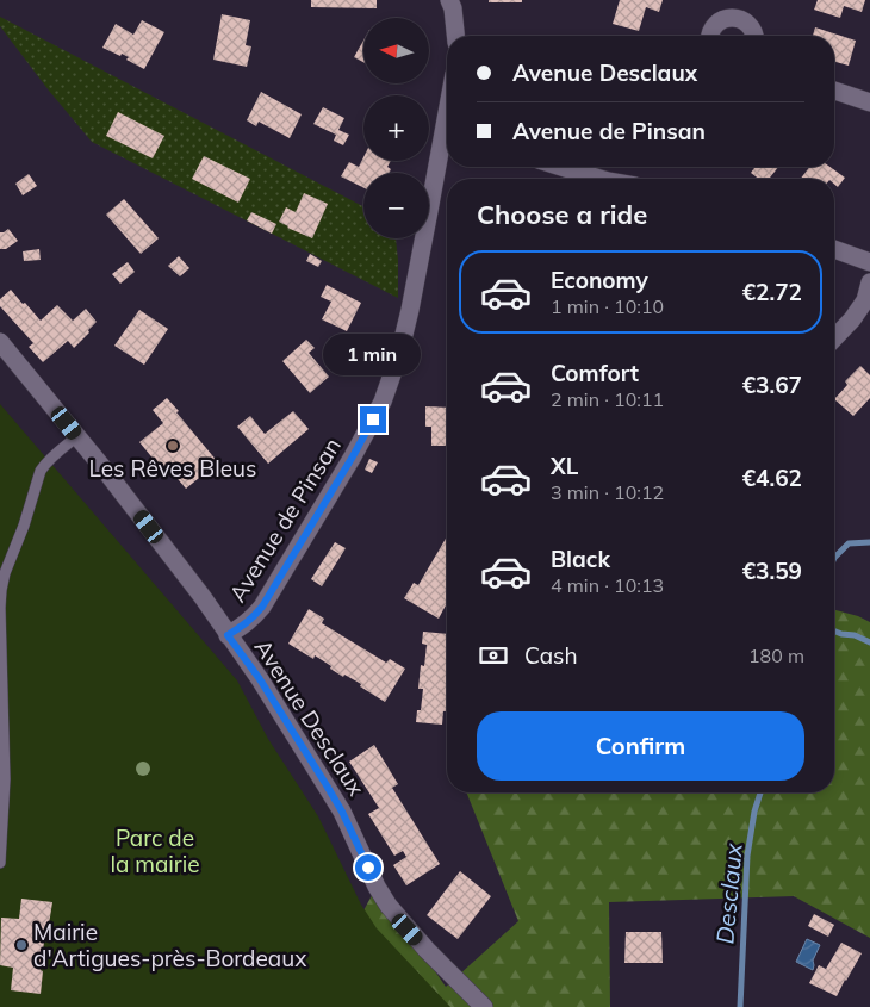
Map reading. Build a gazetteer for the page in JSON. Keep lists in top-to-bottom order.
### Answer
{
  "streets": {
    "street": ["Avenue de Pinsan", "Avenue Desclaux"]
  },
  "crossings": [
    ["Avenue de Pinsan", "Avenue Desclaux"]
  ],
  "water": ["Desclaux"],
  "parks": ["Parc de la mairie"],
  "places": ["Les Rêves Bleus", "Mairie d'Artigues-près-Bordeaux"],
  "north": "left",
  "page": {
    "map_buttons": ["+", "−"],
    "banner": ["Avenue Desclaux", "Avenue de Pinsan"],
    "heading": "Choose a ride",
    "list": [
      {
        "name": "Economy",
        "note": "1 min · 10:10",
        "value": "€2.72"
      },
      {
        "name": "Comfort",
        "note": "2 min · 10:11",
        "value": "€3.67"
      },
      {
        "name": "XL",
        "note": "3 min · 10:12",
        "value": "€4.62"
      },
      {
        "name": "Black",
        "note": "4 min · 10:13",
        "value": "€3.59"
      }
    ],
    "bubble": "1 min",
    "pay": ["Cash", "180 m"],
    "buttons": "Confirm"
  }
}
